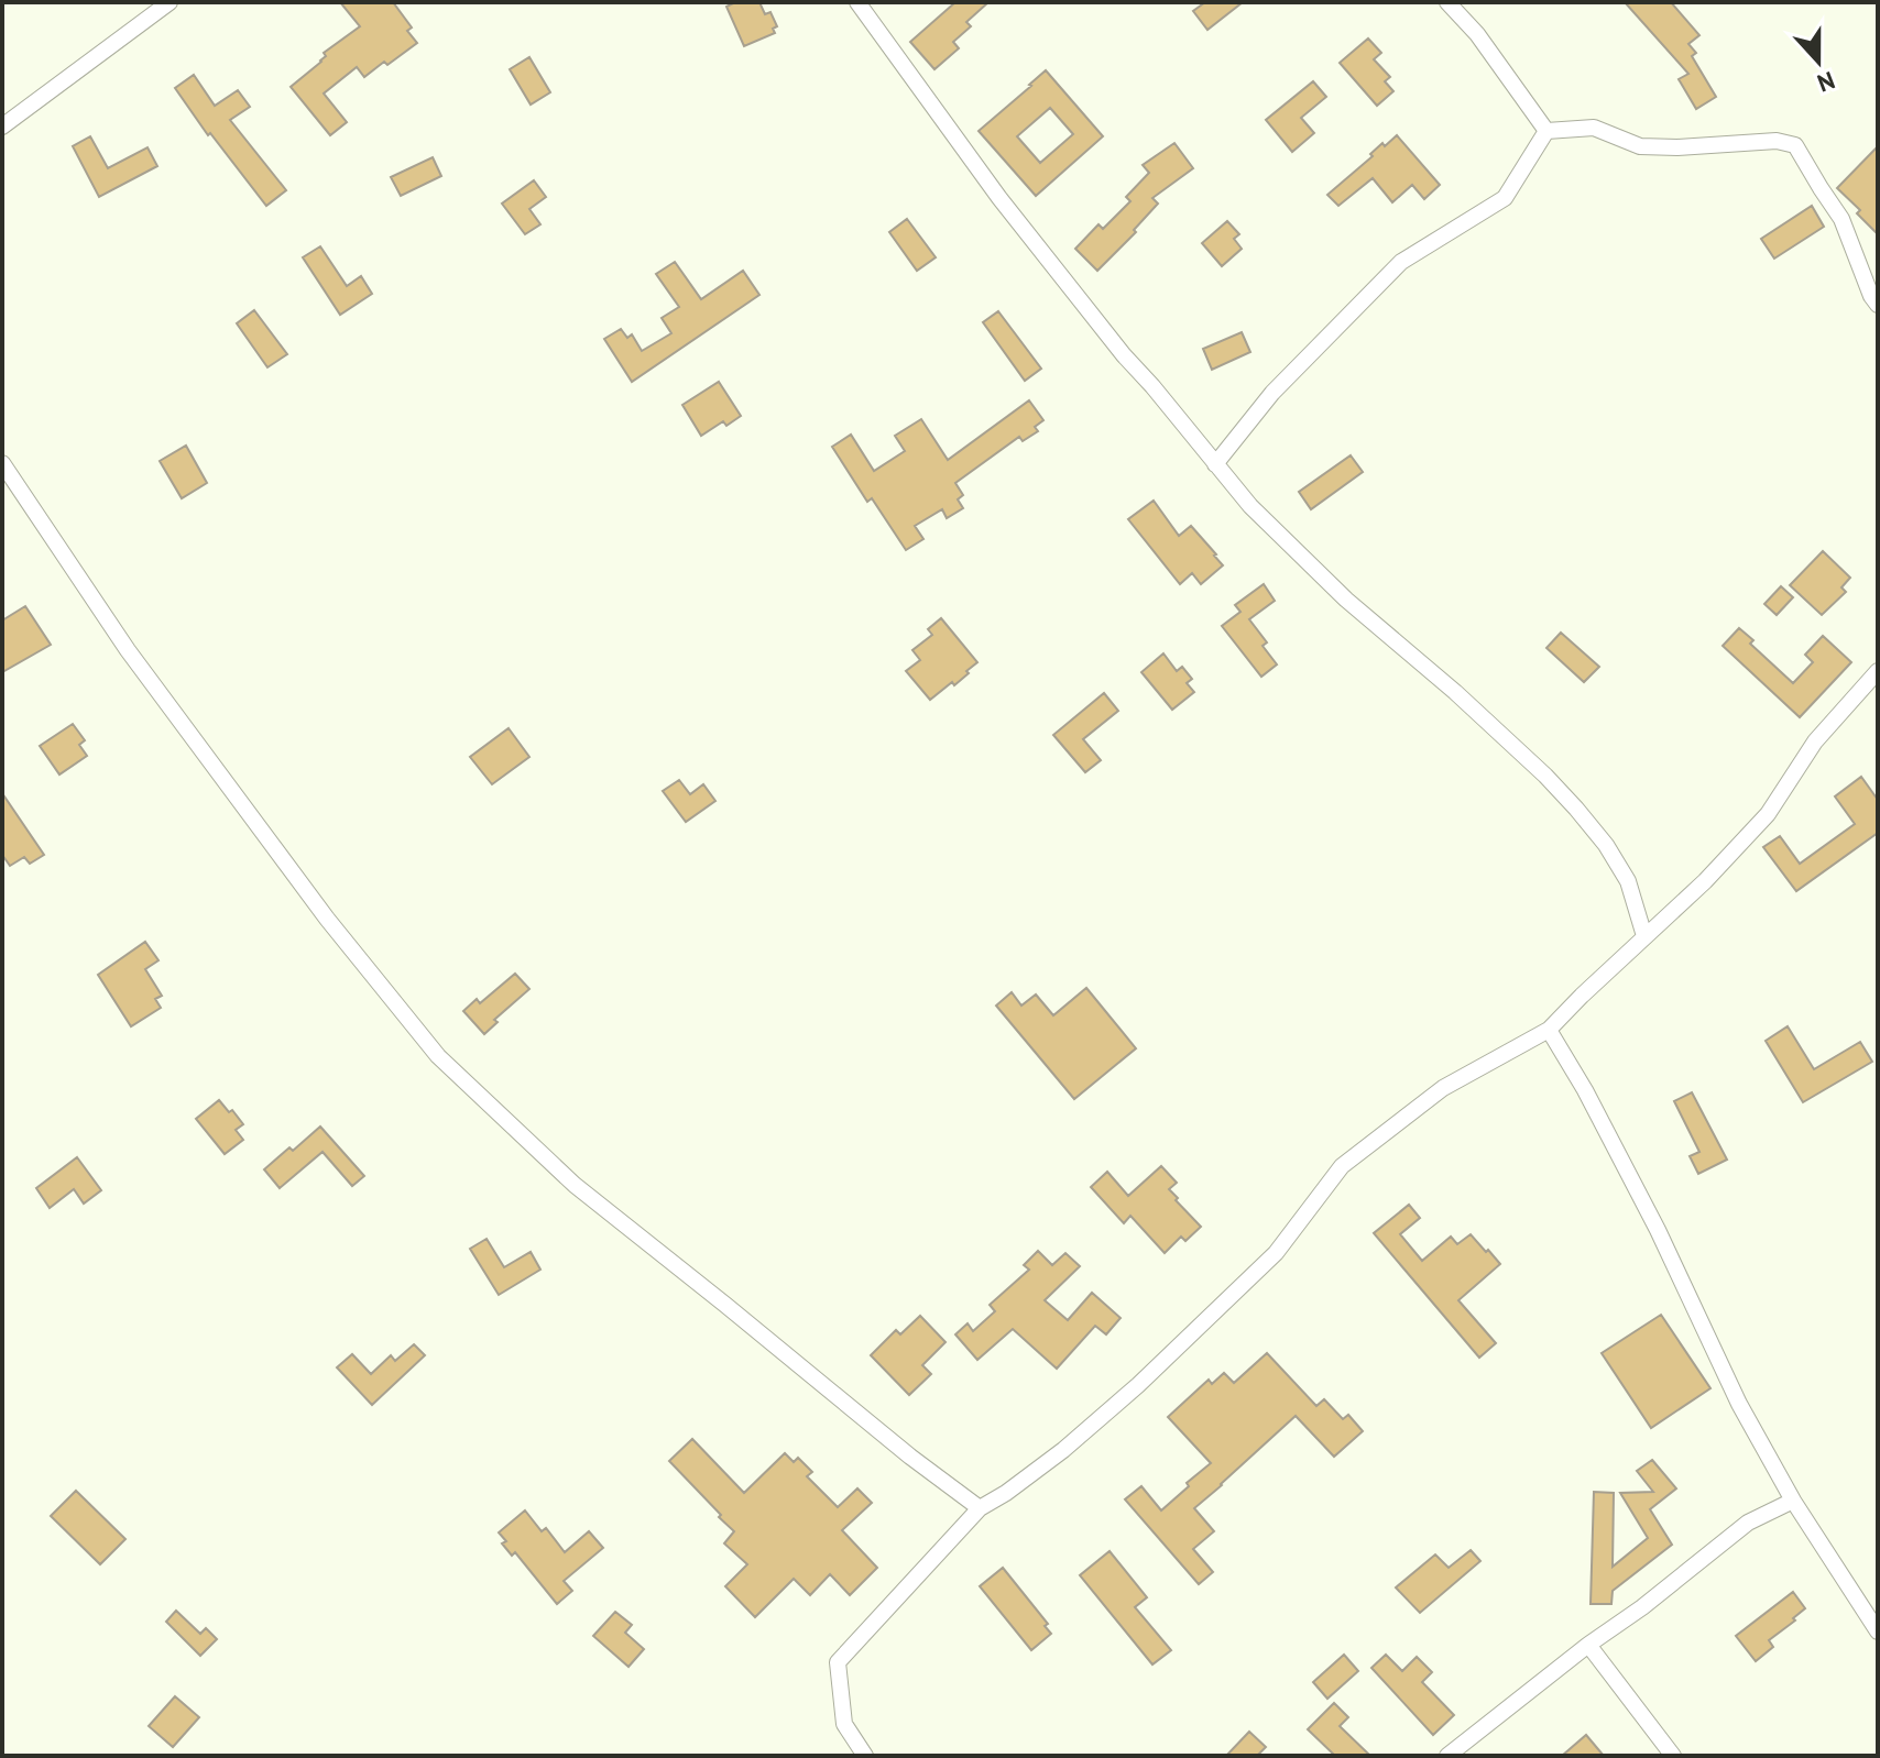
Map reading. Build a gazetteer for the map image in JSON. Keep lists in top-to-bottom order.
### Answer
{
  "north": "bottom"
}
